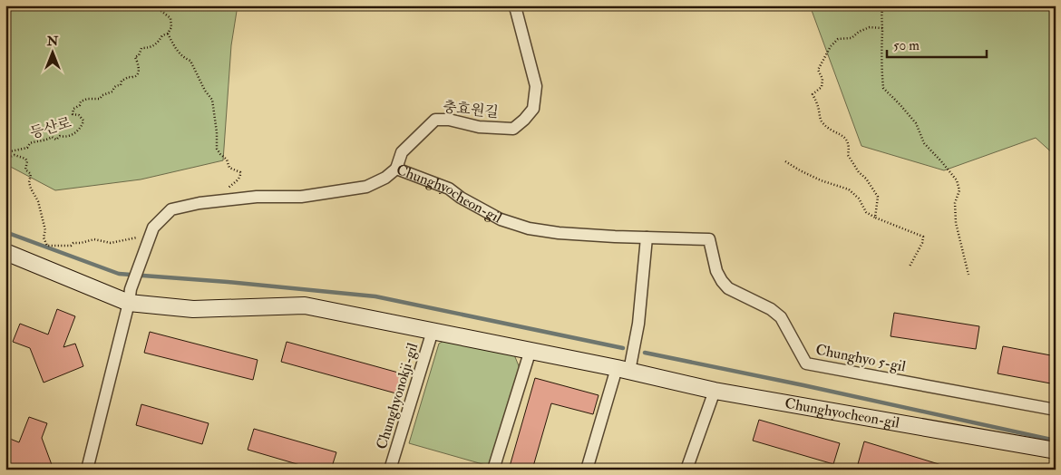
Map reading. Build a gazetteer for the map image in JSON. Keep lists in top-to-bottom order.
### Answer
{
  "streets": {
    "street": [
      "충효원길",
      "Chunghyocheon-gil",
      "Chunghyo 5-gil",
      "Chunghyonokji-gil"
    ],
    "path": ["등산로"]
  },
  "crossings": [
    ["충효원길", "Chunghyocheon-gil"],
    ["등산로", "Chunghyocheon-gil"],
    ["Chunghyocheon-gil", "Chunghyo 5-gil"],
    ["Chunghyocheon-gil", "Chunghyonokji-gil"]
  ],
  "scale_bar": "50 m",
  "north": "top"
}
